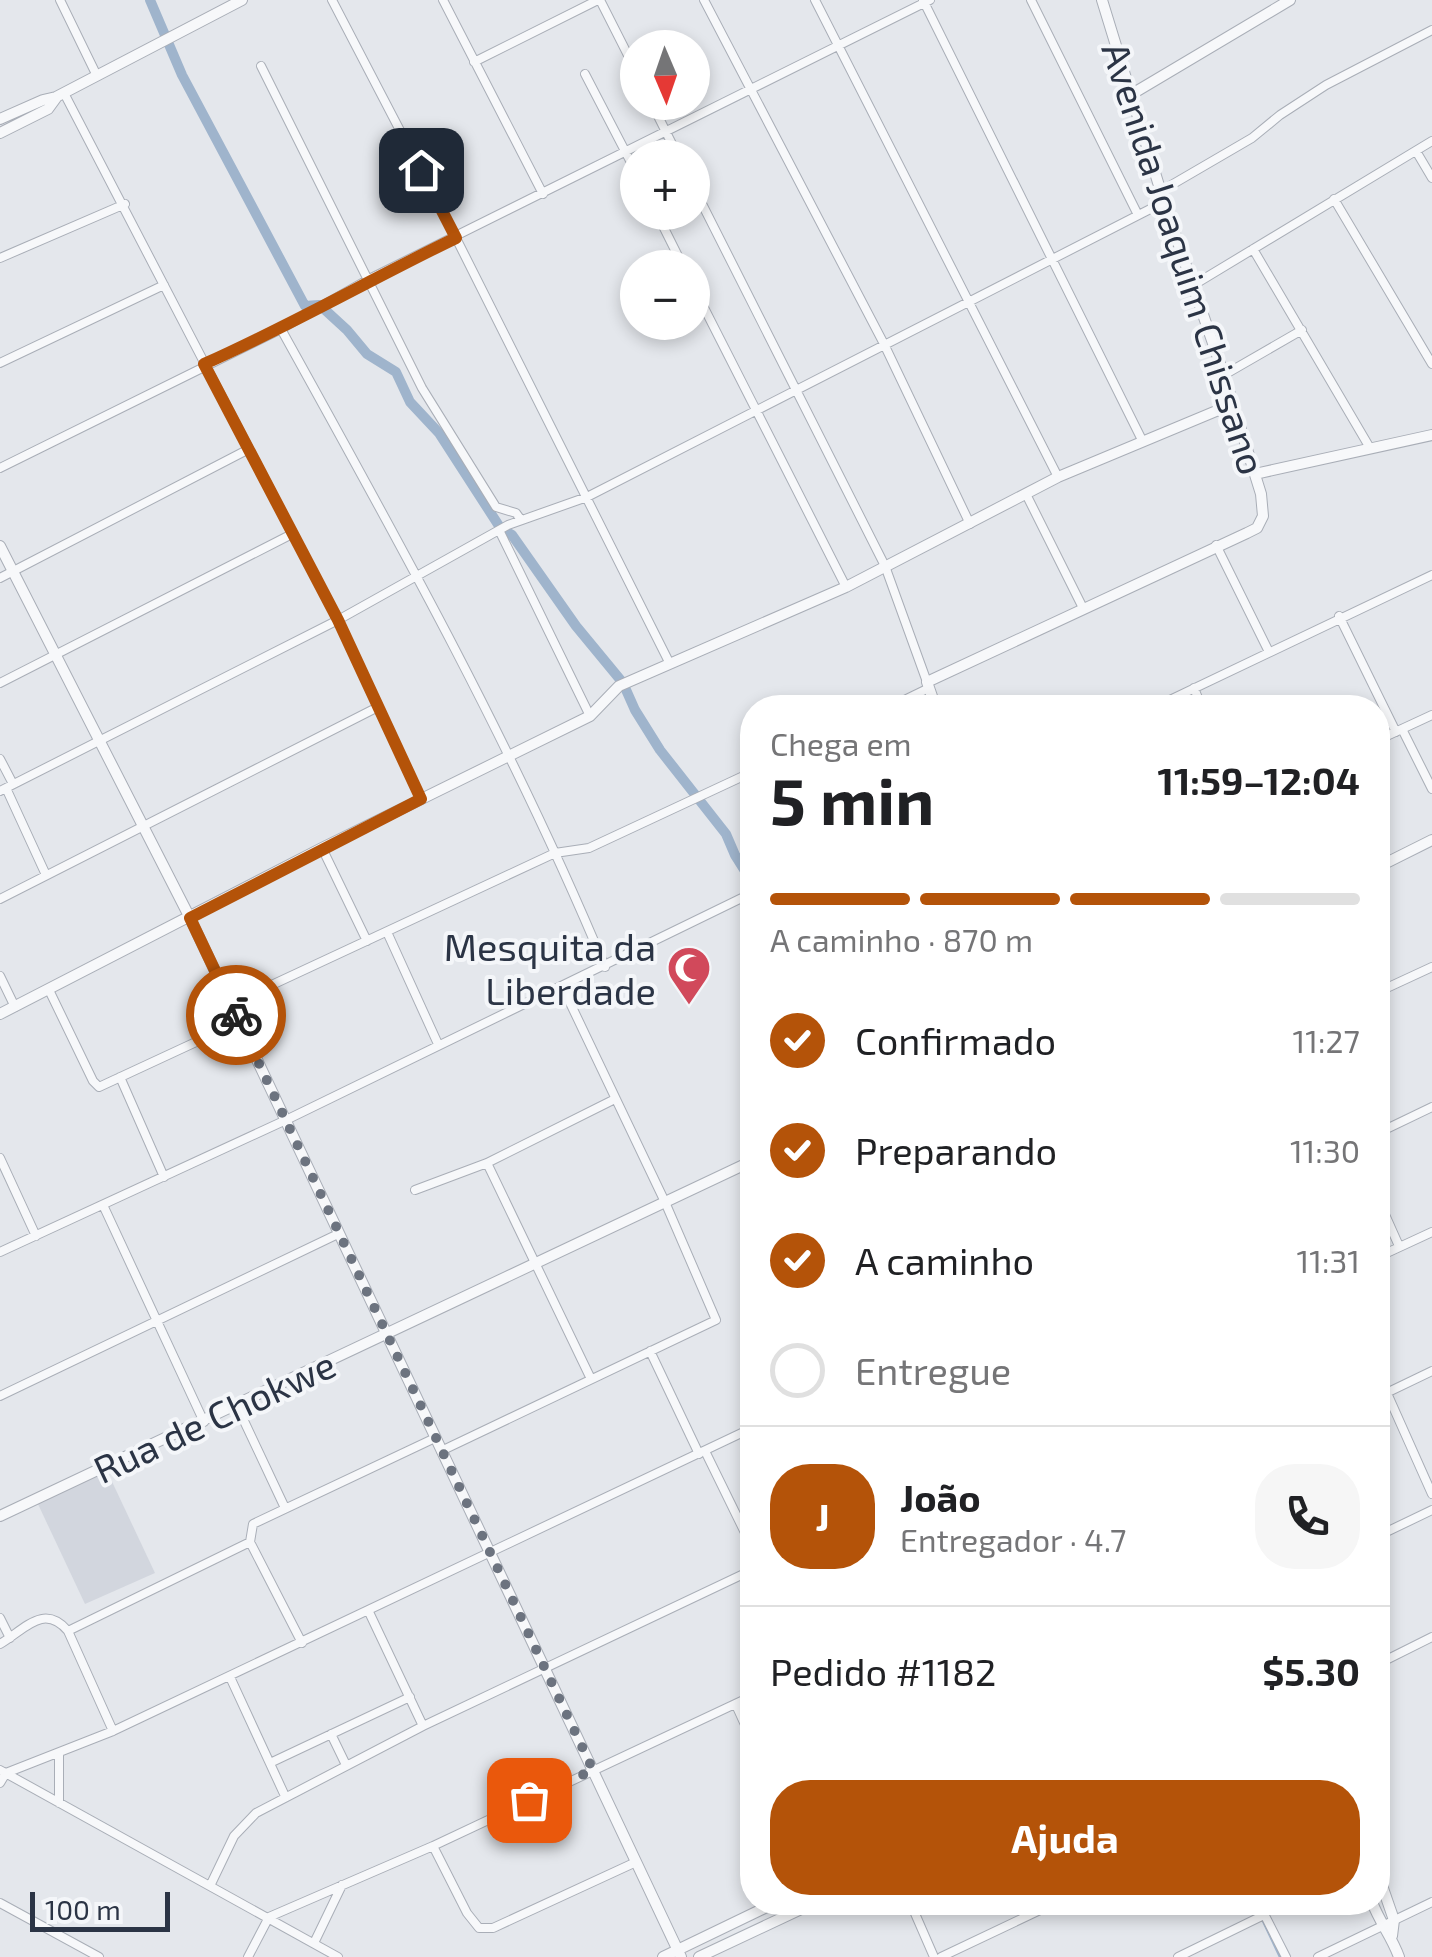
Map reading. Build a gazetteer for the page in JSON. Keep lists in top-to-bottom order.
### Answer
{
  "streets": {
    "street": ["Avenida Joaquim Chissano", "Rua de Chokwe"]
  },
  "places": {
    "mosque": ["Mesquita da Liberdade"]
  },
  "scale_bar": "100 m",
  "north": "bottom",
  "page": {
    "map_buttons": ["+", "−"],
    "heading": ["5 min", "Chega em", "11:59–12:04"],
    "panel": [
      "João",
      "Entregador · 4.7",
      "Pedido #1182",
      "$5.30"
    ],
    "bar": "A caminho · 870 m",
    "list": [
      ["Confirmado", "11:27"],
      ["Preparando", "11:30"],
      ["A caminho", "11:31"],
      "Entregue"
    ],
    "round": "J",
    "buttons": "Ajuda",
    "scale": "100 m"
  }
}
